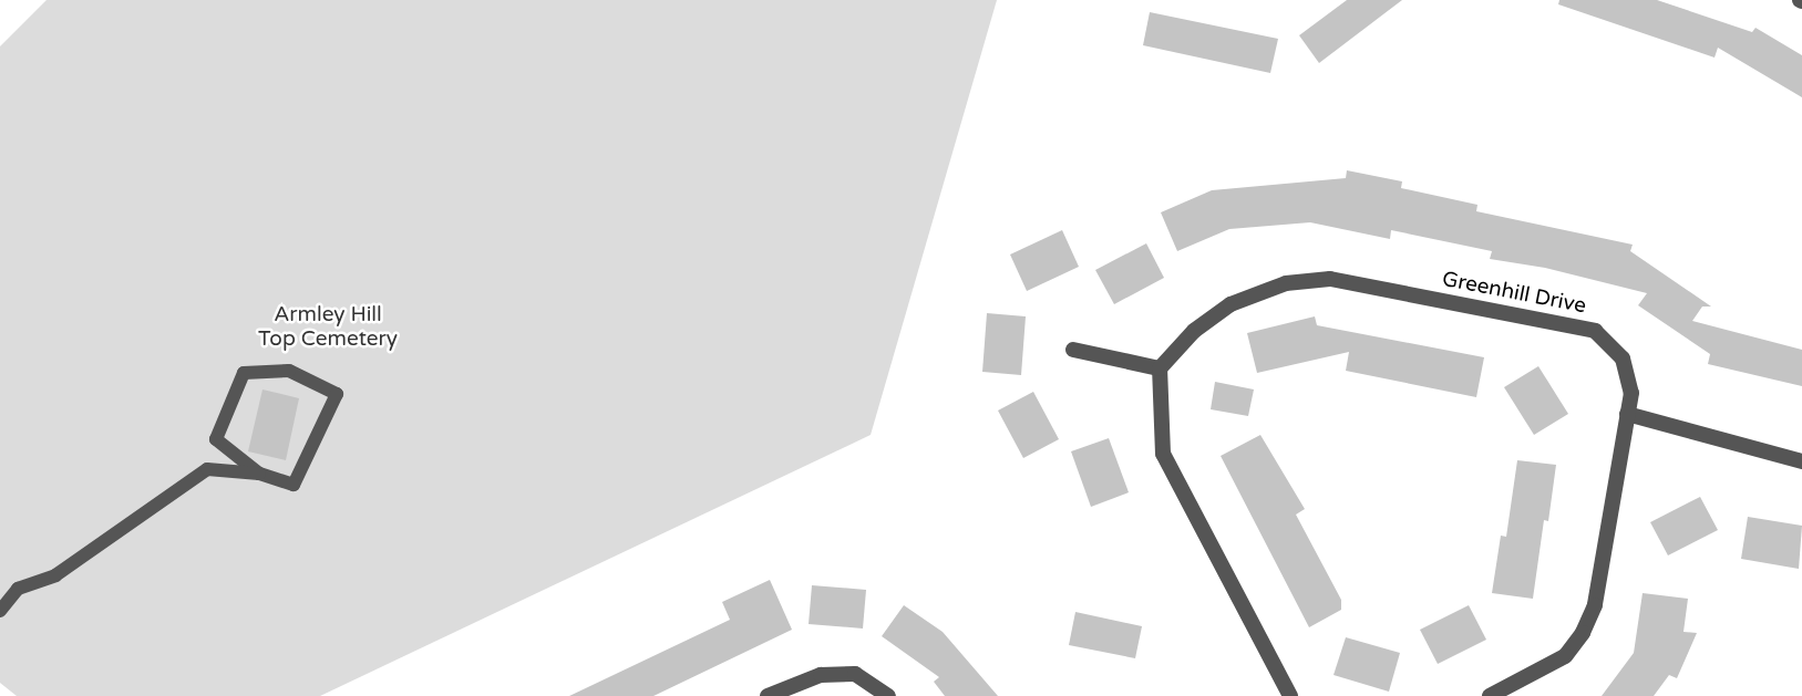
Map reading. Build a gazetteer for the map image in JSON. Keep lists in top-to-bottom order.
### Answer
{
  "streets": {
    "street": ["Greenhill Drive"]
  },
  "parks": ["Armley Hill Top Cemetery"]
}
